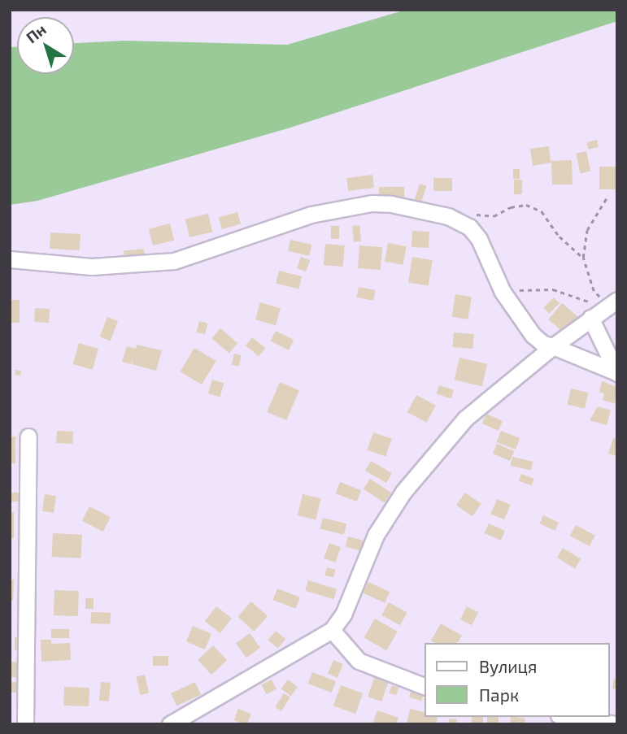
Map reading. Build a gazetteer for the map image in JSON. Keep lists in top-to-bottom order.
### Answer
{
  "legend": ["Вулиця", "Парк"],
  "north": "top left"
}
